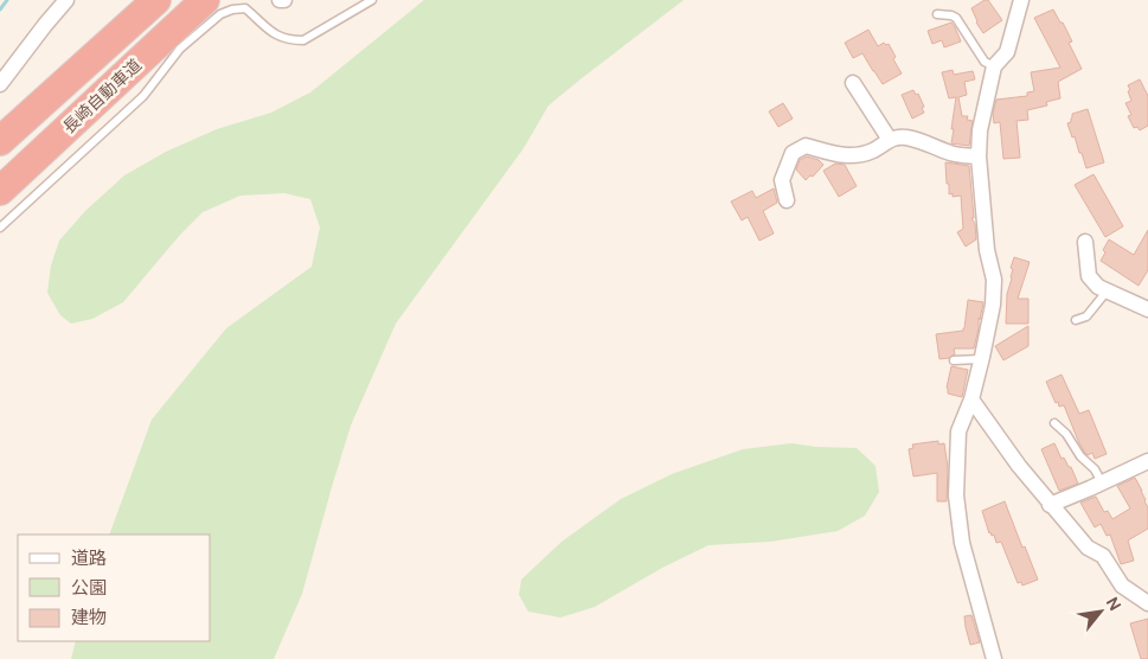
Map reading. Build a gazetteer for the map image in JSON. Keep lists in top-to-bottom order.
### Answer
{
  "streets": {
    "highway": ["長崎自動車道"]
  },
  "legend": ["道路", "公園", "建物"],
  "north": "top right"
}
